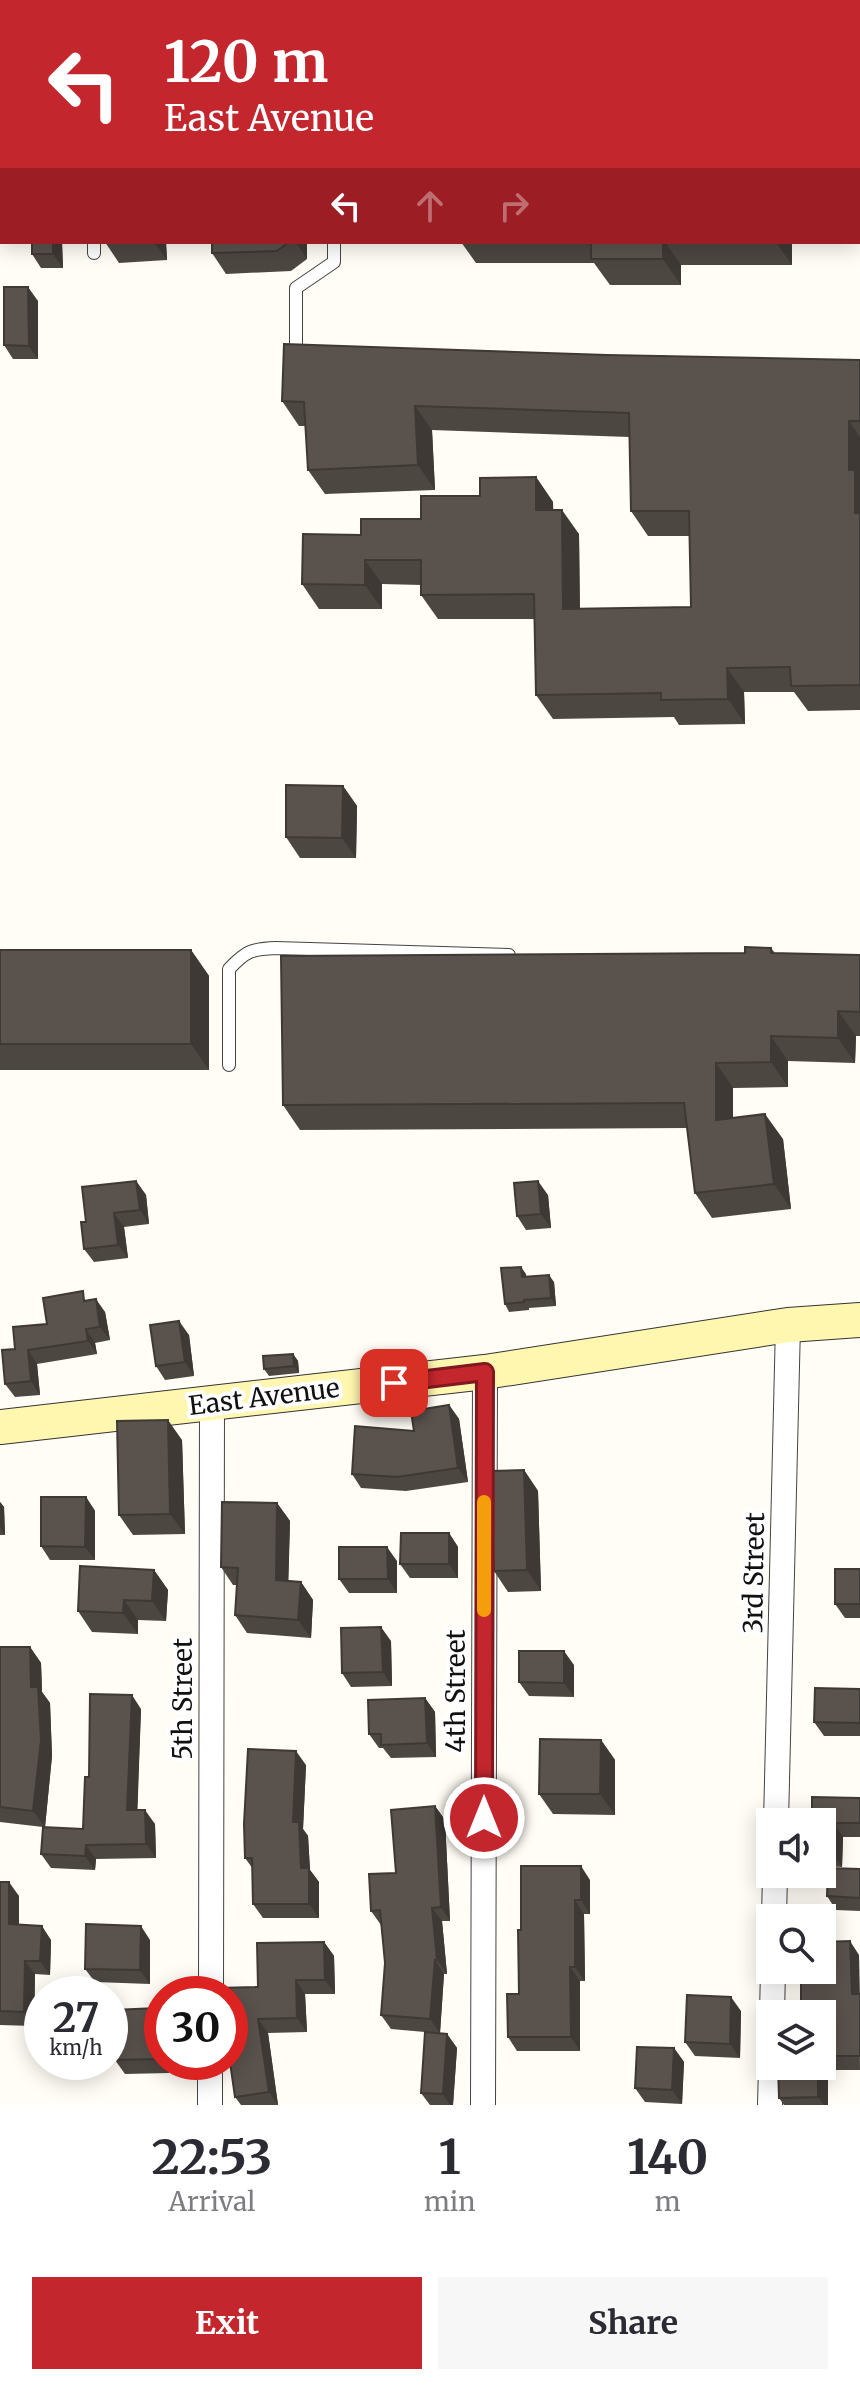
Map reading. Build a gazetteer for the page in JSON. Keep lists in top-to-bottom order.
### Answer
{
  "streets": {
    "main road": ["East Avenue"],
    "street": ["3rd Street", "4th Street", "5th Street"]
  },
  "crossings": [
    ["East Avenue", "3rd Street"],
    ["East Avenue", "4th Street"],
    ["East Avenue", "5th Street"]
  ],
  "page": {
    "turn": ["120 m", "East Avenue"],
    "speed": "27 km/h",
    "limit": "30",
    "eta": [
      "22:53",
      "Arrival",
      "1",
      "min",
      "140",
      "m"
    ],
    "buttons": ["Exit", "Share"]
  }
}
